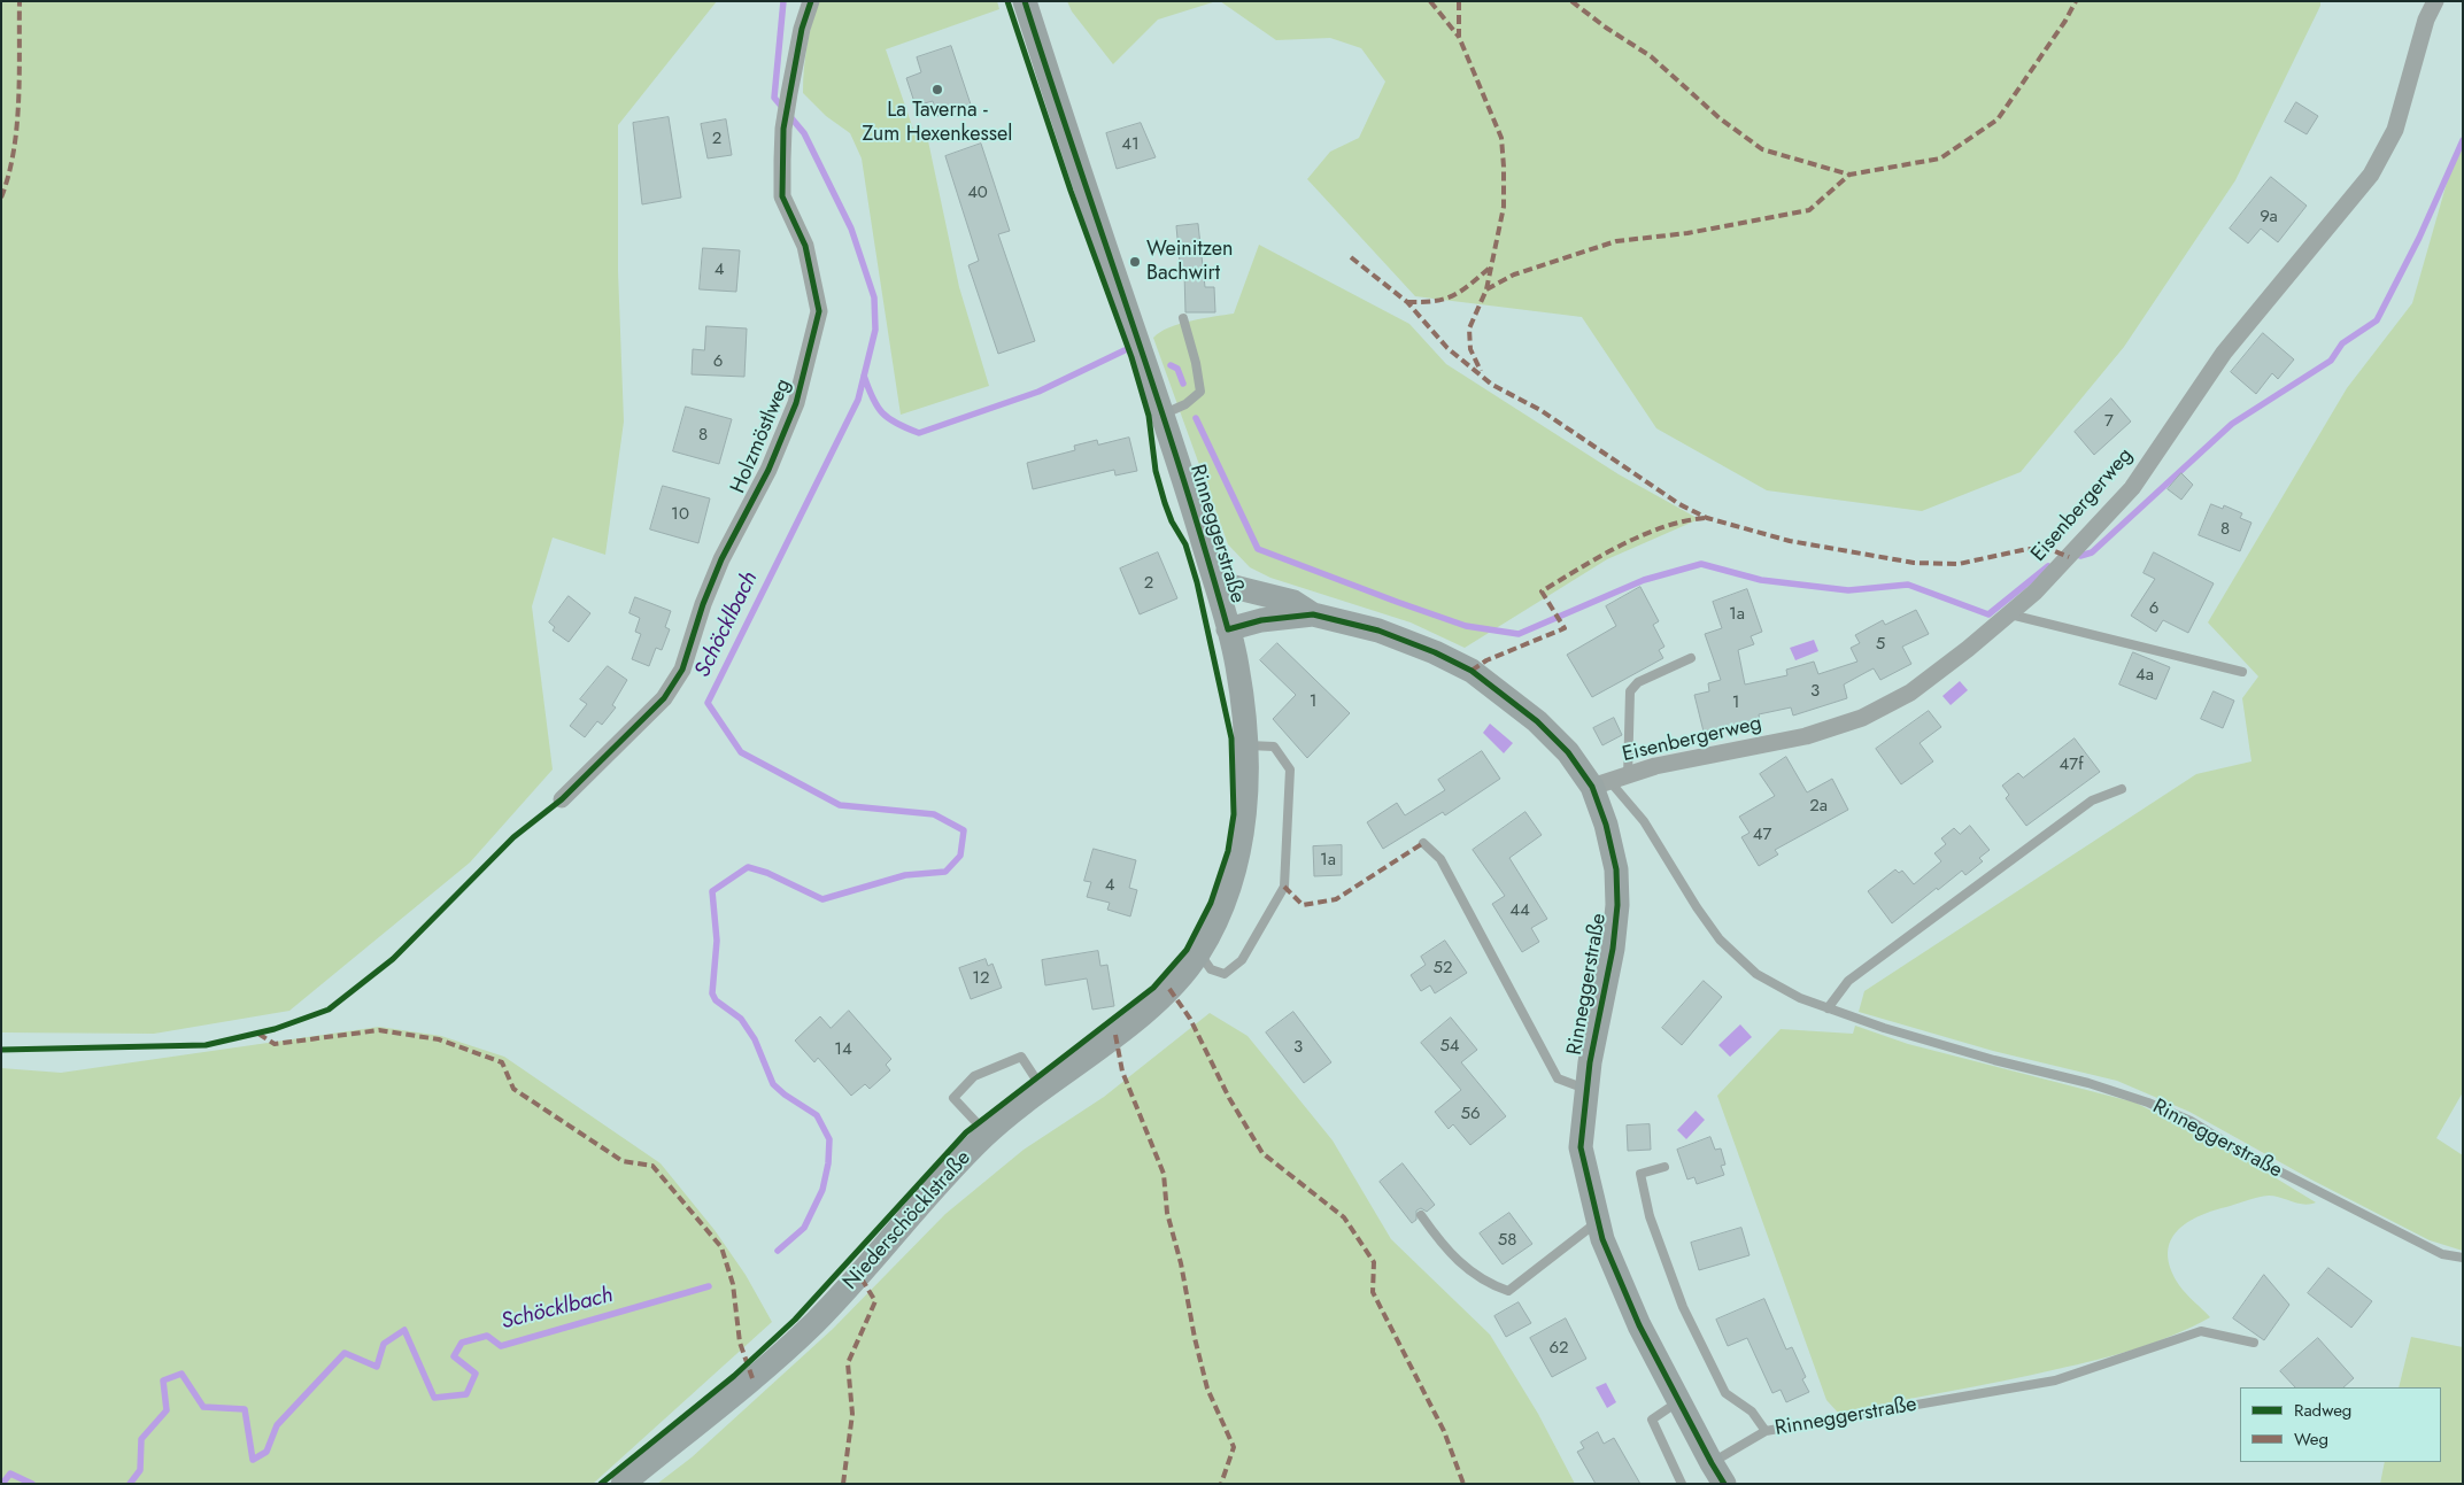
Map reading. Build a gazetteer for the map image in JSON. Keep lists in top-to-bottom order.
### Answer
{
  "streets": {
    "main road": ["Rinneggerstraße", "Niederschöcklstraße"],
    "street": ["Holzmöstlweg", "Eisenbergerweg"]
  },
  "crossings": [
    ["Eisenbergerweg", "Rinneggerstraße"],
    ["Rinneggerstraße", "Niederschöcklstraße"]
  ],
  "water": ["Schöcklbach"],
  "places": ["La Taverna - Zum Hexenkessel", "Weinitzen Bachwirt"],
  "house_numbers": [
    "2",
    "41",
    "40",
    "9a",
    "4",
    "6",
    "7",
    "8",
    "10",
    "8",
    "2",
    "6",
    "1a",
    "5",
    "4a",
    "3",
    "1",
    "1",
    "47f",
    "2a",
    "47",
    "1a",
    "4",
    "44",
    "52",
    "12",
    "54",
    "3",
    "14",
    "56",
    "58",
    "62"
  ],
  "legend": ["Radweg", "Weg"]
}
